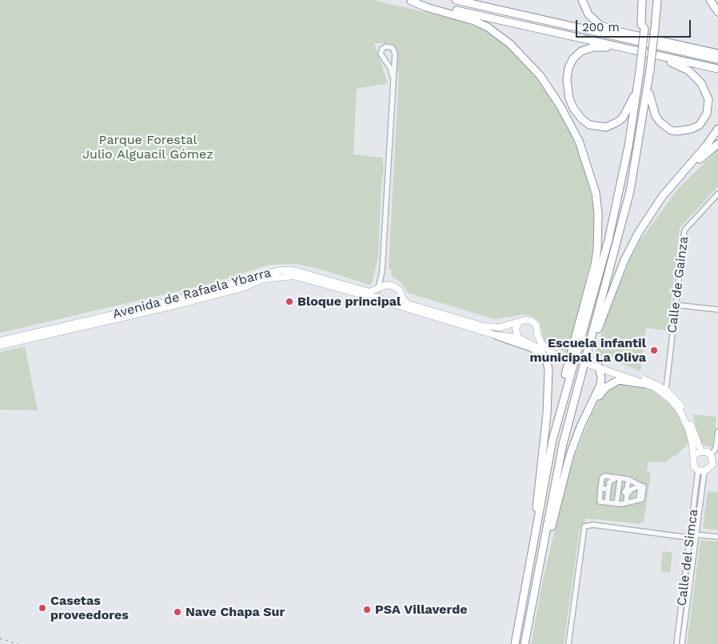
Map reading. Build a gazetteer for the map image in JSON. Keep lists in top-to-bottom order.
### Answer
{
  "streets": {
    "main road": ["Avenida de Rafaela Ybarra"],
    "street": ["Calle de Gainza", "Calle del Simca"]
  },
  "parks": ["Parque Forestal Julio Alguacil Gómez"],
  "places": [
    "Bloque principal",
    "Escuela infantil municipal La Oliva",
    "Casetas proveedores",
    "PSA Villaverde",
    "Nave Chapa Sur"
  ],
  "scale_bar": "200 m"
}
